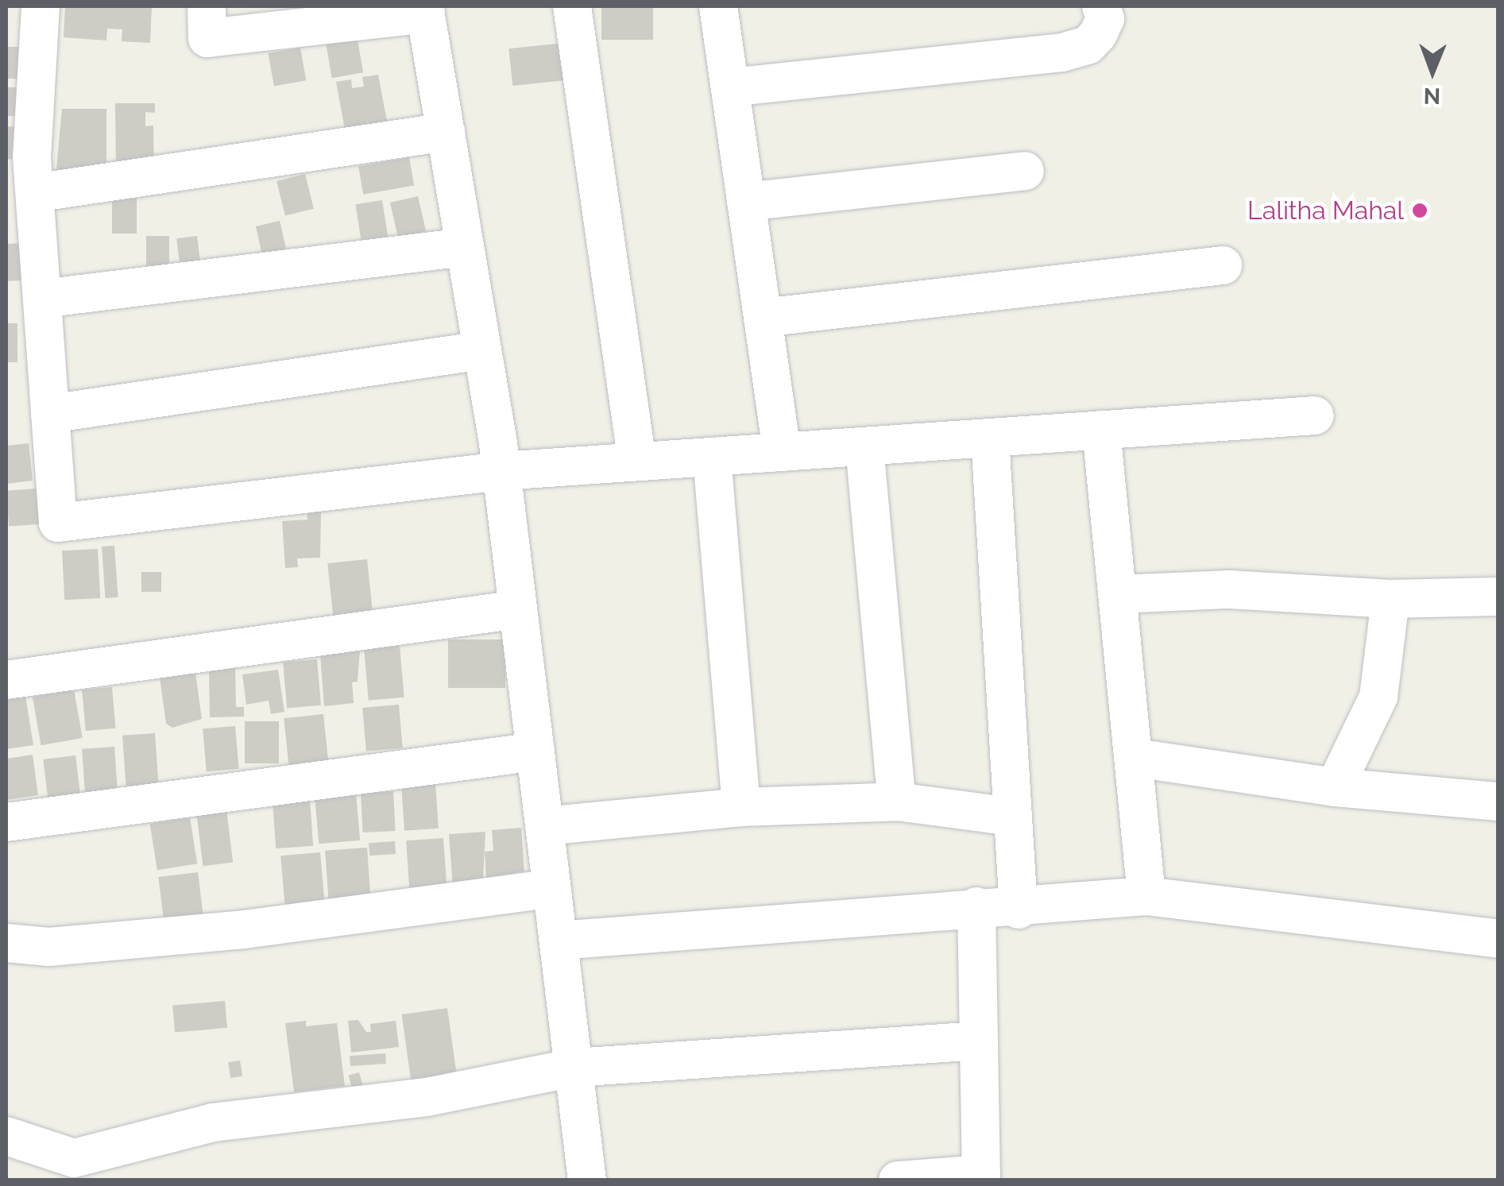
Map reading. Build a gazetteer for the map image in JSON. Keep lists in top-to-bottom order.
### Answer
{
  "places": ["Lalitha Mahal"],
  "north": "bottom"
}
